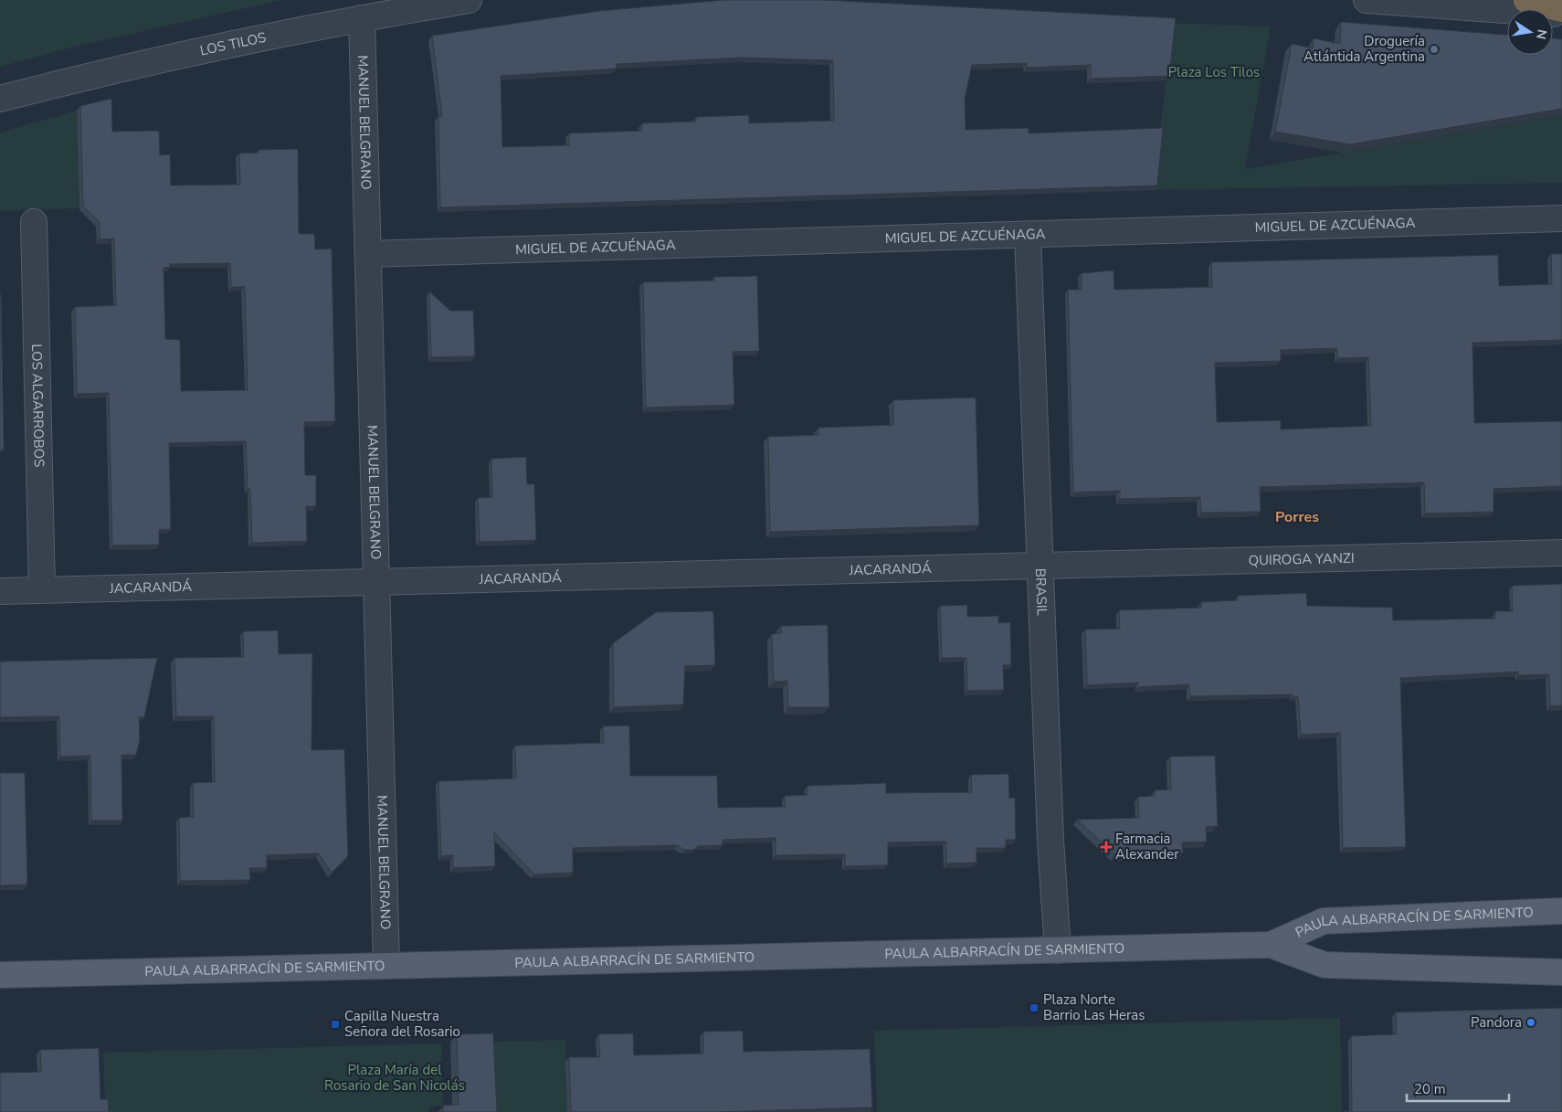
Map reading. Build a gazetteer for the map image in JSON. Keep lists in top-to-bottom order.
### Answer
{
  "streets": {
    "main road": ["PAULA ALBARRACÍN DE SARMIENTO"],
    "street": [
      "LOS TILOS",
      "MANUEL BELGRANO",
      "MIGUEL DE AZCUÉNAGA",
      "LOS ALGARROBOS",
      "QUIROGA YANZI",
      "JACARANDÁ",
      "BRASIL"
    ]
  },
  "crossings": [
    ["LOS TILOS", "MANUEL BELGRANO"],
    ["MANUEL BELGRANO", "MIGUEL DE AZCUÉNAGA"],
    ["MANUEL BELGRANO", "JACARANDÁ"],
    ["MANUEL BELGRANO", "PAULA ALBARRACÍN DE SARMIENTO"],
    ["MIGUEL DE AZCUÉNAGA", "BRASIL"],
    ["LOS ALGARROBOS", "JACARANDÁ"],
    ["QUIROGA YANZI", "JACARANDÁ"],
    ["QUIROGA YANZI", "BRASIL"],
    ["JACARANDÁ", "BRASIL"],
    ["BRASIL", "PAULA ALBARRACÍN DE SARMIENTO"]
  ],
  "districts": ["Porres"],
  "parks": ["Plaza Los Tilos", "Plaza María del Rosario de San Nicolás"],
  "places": {
    "other": ["Droguería Atlántida Argentina", "Pandora"],
    "health": ["Farmacia Alexander"],
    "transit": ["Plaza Norte Barrio Las Heras", "Capilla Nuestra Señora del Rosario"]
  },
  "scale_bar": "20 m",
  "north": "right"
}
